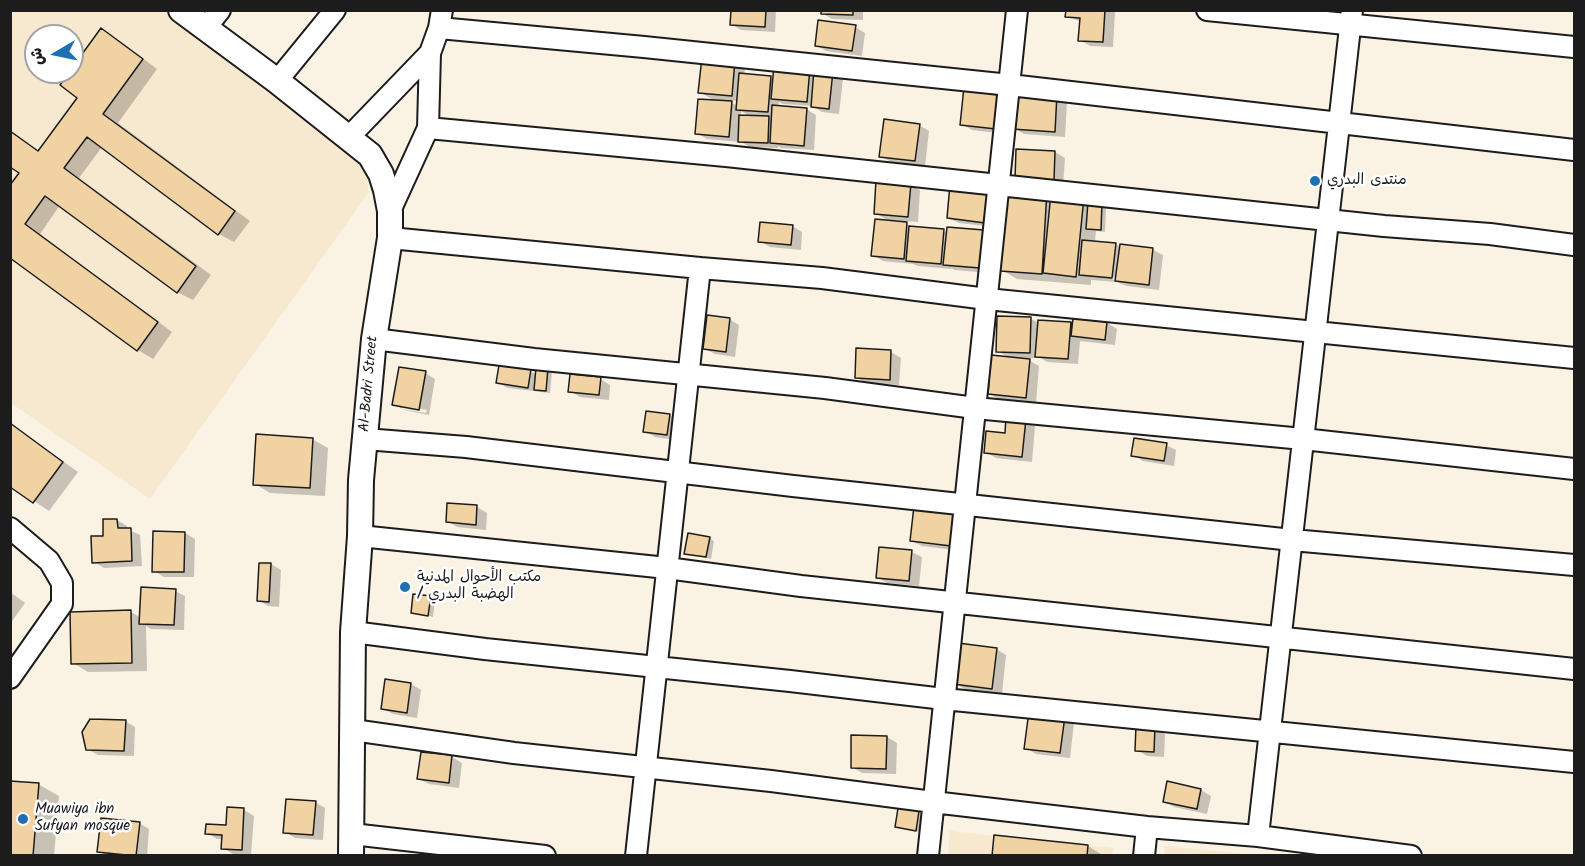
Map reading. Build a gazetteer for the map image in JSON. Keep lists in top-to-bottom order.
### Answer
{
  "streets": {
    "street": ["Al-Badri Street"]
  },
  "places": ["منتدى البدري", "مكتب الأحوال المدنية / الهضبة البدري", "Muawiya ibn Sufyan mosque"],
  "north": "left"
}
